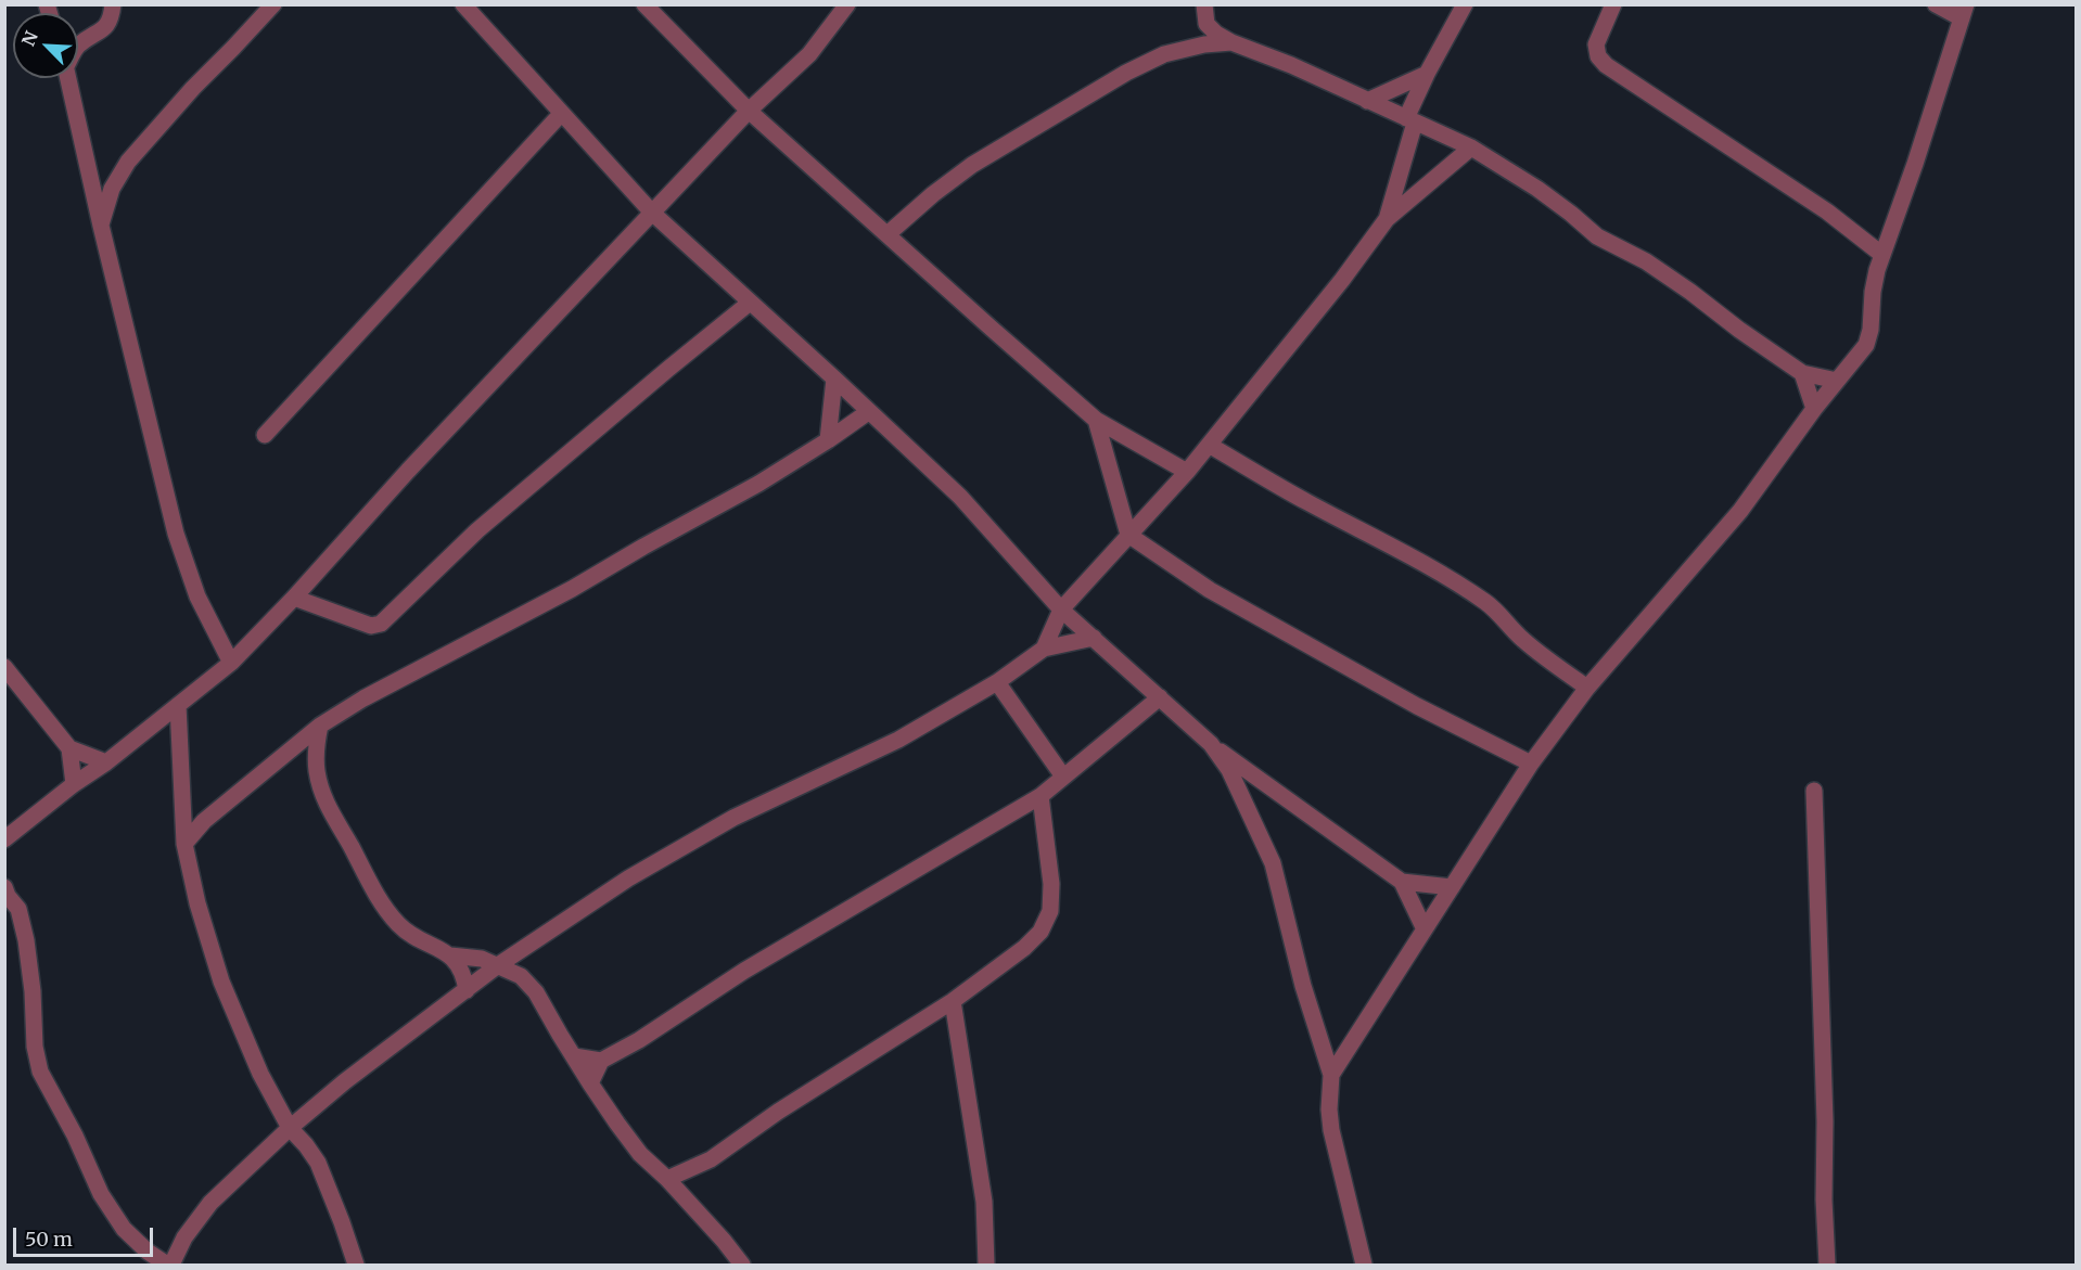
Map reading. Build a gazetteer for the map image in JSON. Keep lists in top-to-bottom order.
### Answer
{
  "scale_bar": "50 m",
  "north": "top left"
}
